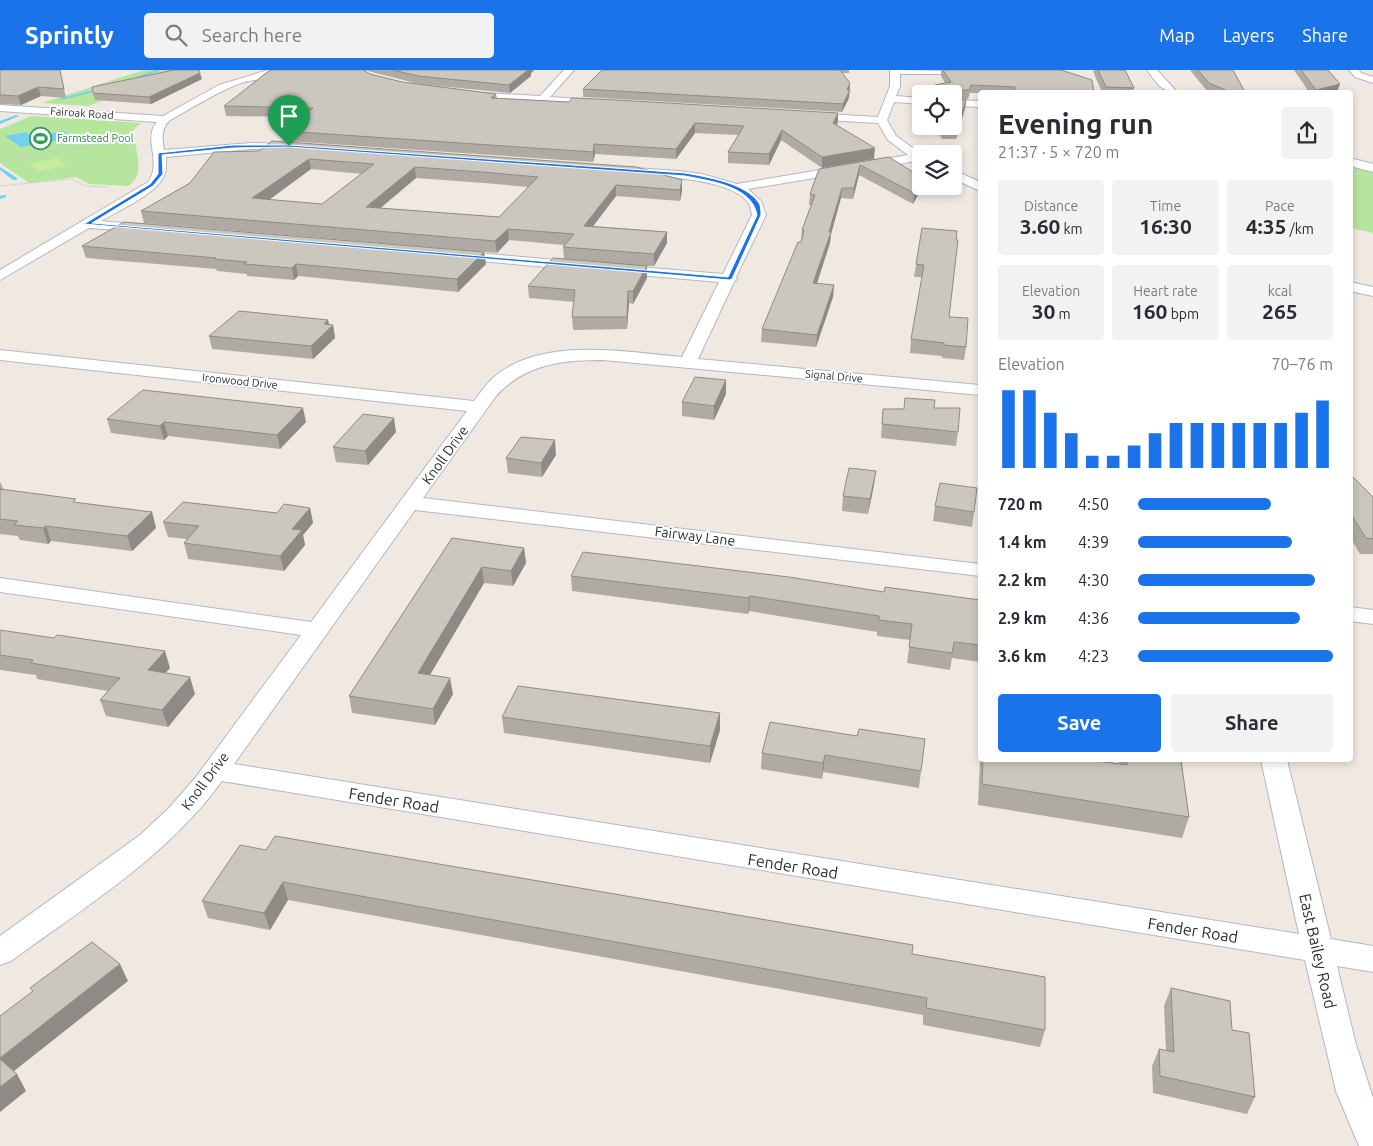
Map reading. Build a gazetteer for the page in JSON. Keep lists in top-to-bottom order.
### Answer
{
  "streets": {
    "street": [
      "Fairoak Road",
      "Signal Drive",
      "Ironwood Drive",
      "Knoll Drive",
      "Fairway Lane",
      "Fender Road",
      "East Bailey Road"
    ]
  },
  "crossings": [
    ["Signal Drive", "Knoll Drive"],
    ["Ironwood Drive", "Knoll Drive"],
    ["Knoll Drive", "Fairway Lane"],
    ["Knoll Drive", "Fender Road"],
    ["Fender Road", "East Bailey Road"]
  ],
  "places": {
    "sports": ["Farmstead Pool"]
  },
  "page": {
    "header": "Sprintly",
    "search": "Search here",
    "nav": ["Map", "Layers", "Share"],
    "heading": ["Evening run", "21:37 · 5 × 720 m"],
    "stats": [
      ["Distance", "3.60 km"],
      ["Time", "16:30"],
      ["Pace", "4:35 /km"],
      ["Elevation", "30 m"],
      ["Heart rate", "160 bpm"],
      ["kcal", "265"]
    ],
    "chart": ["Elevation", "70–76 m"],
    "list": [
      {
        "name": "720 m",
        "note": "4:50"
      },
      {
        "name": "1.4 km",
        "note": "4:39"
      },
      {
        "name": "2.2 km",
        "note": "4:30"
      },
      {
        "name": "2.9 km",
        "note": "4:36"
      },
      {
        "name": "3.6 km",
        "note": "4:23"
      }
    ],
    "buttons": ["Save", "Share"]
  }
}
